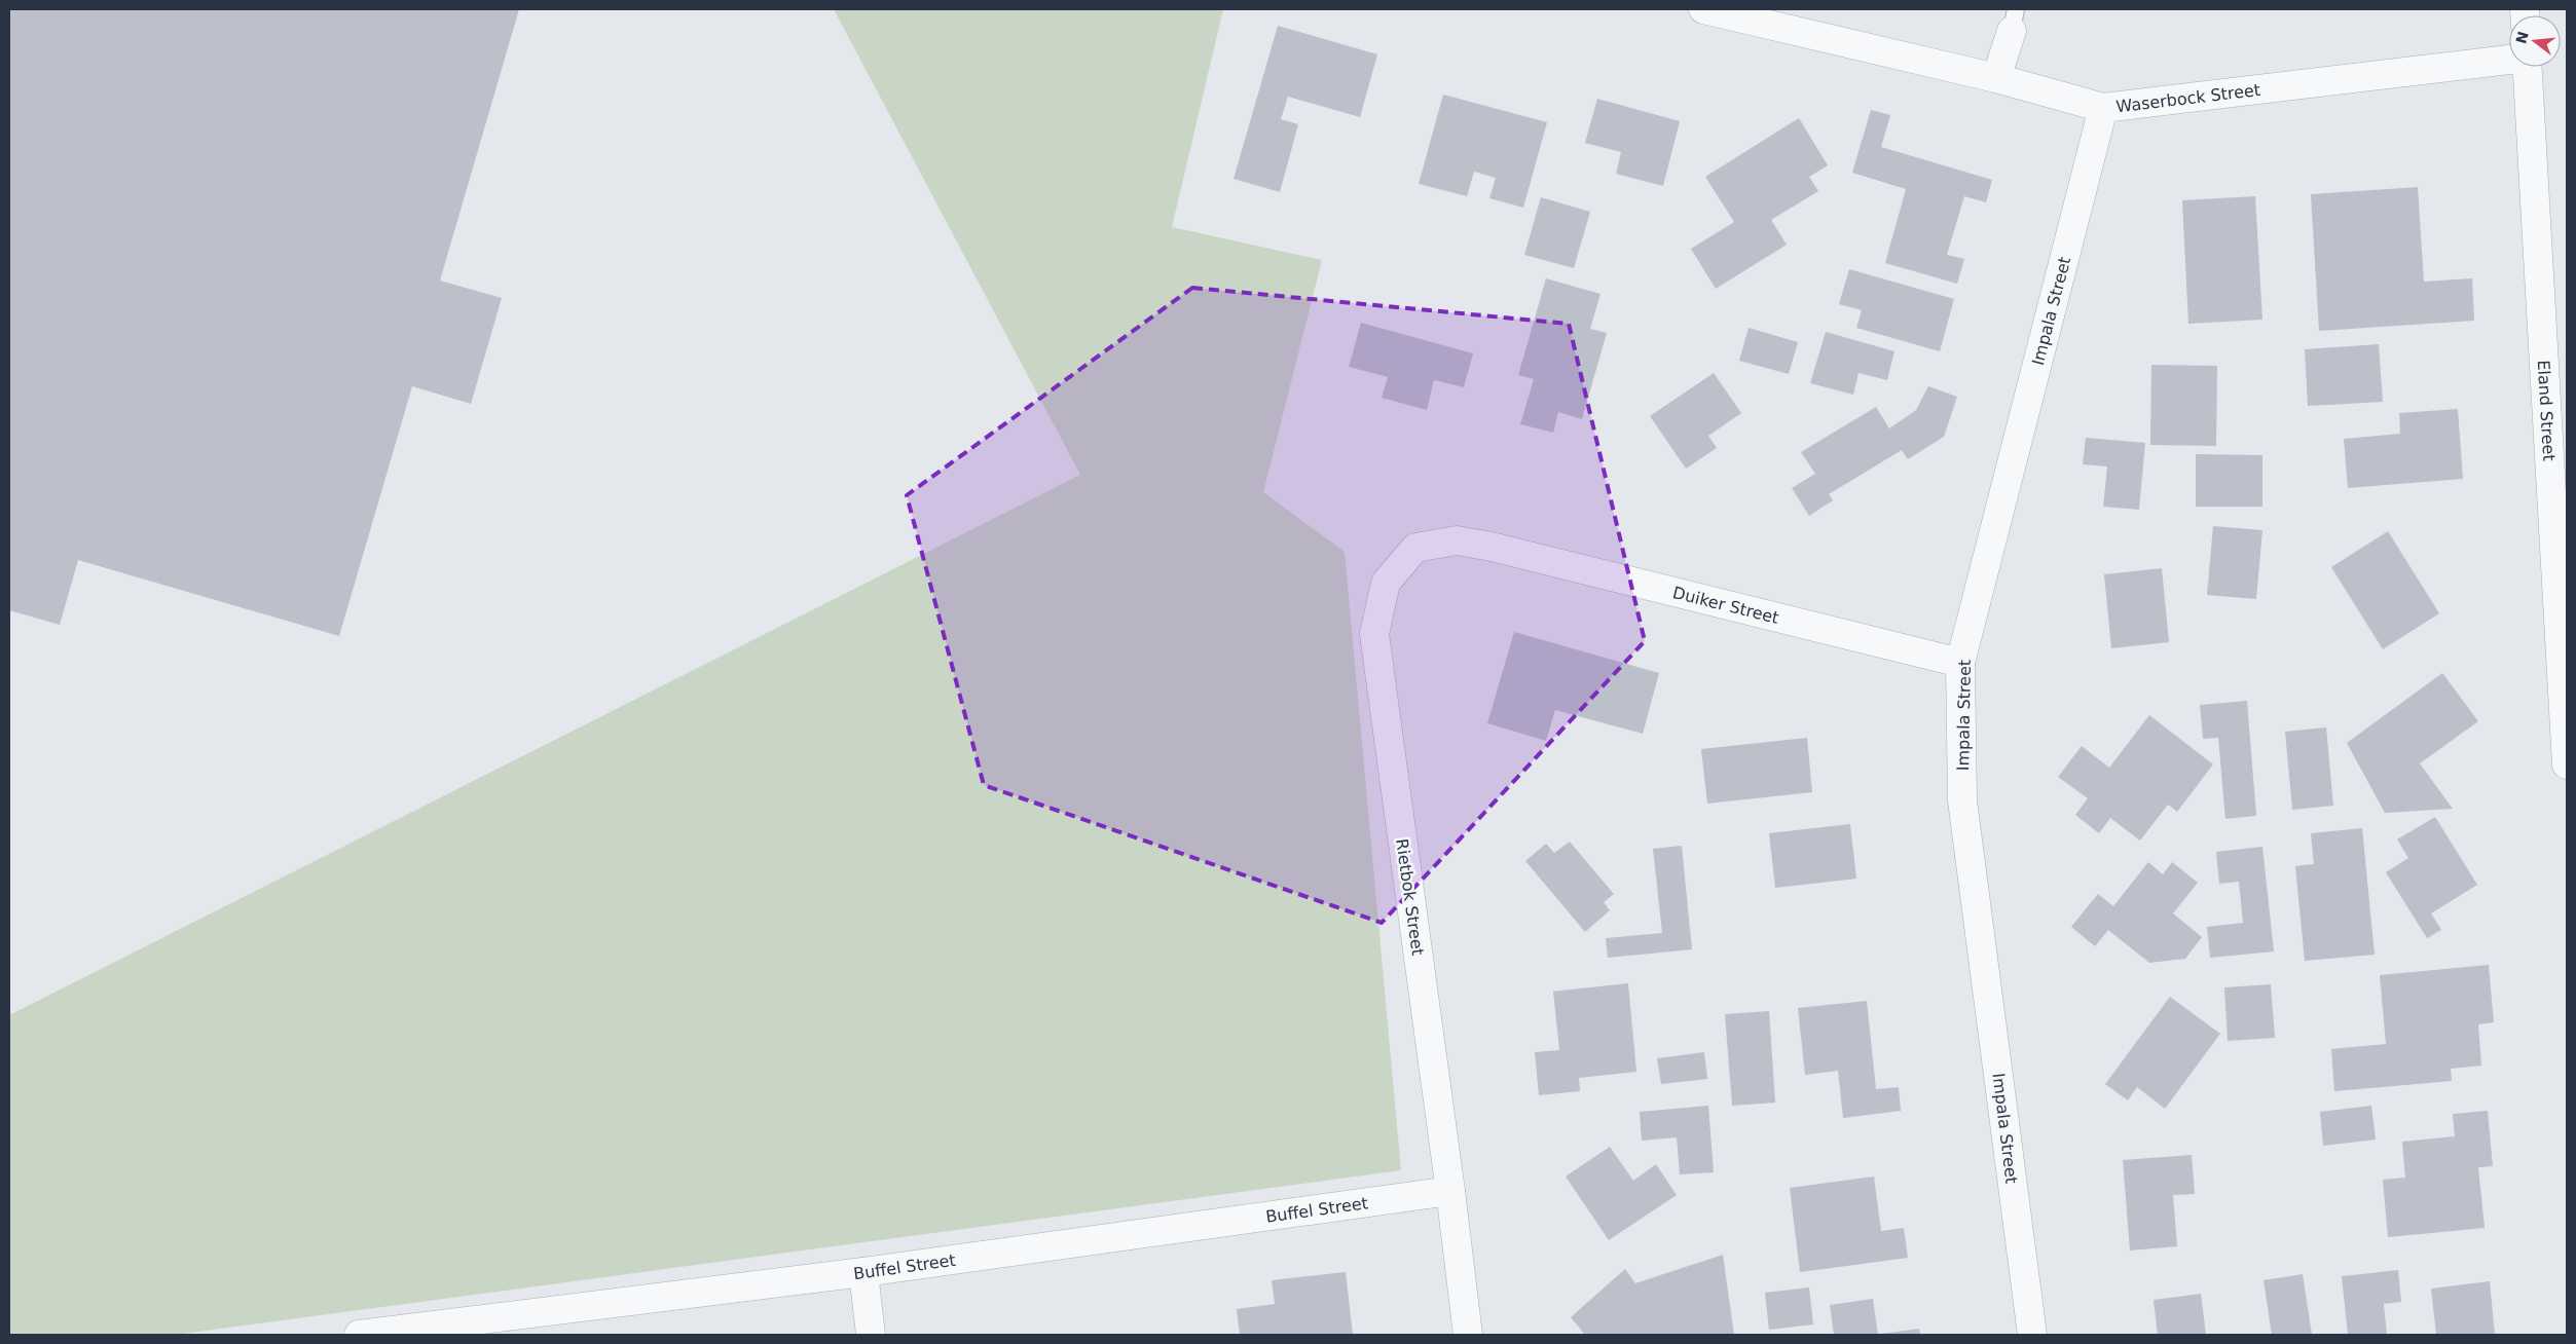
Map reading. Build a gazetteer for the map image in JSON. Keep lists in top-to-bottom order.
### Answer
{
  "streets": {
    "street": [
      "Waserbock Street",
      "Impala Street",
      "Eland Street",
      "Duiker Street",
      "Rietbok Street",
      "Buffel Street"
    ]
  },
  "crossings": [
    ["Waserbock Street", "Impala Street"],
    ["Impala Street", "Duiker Street"],
    ["Duiker Street", "Rietbok Street"],
    ["Rietbok Street", "Buffel Street"]
  ],
  "north": "left"
}
